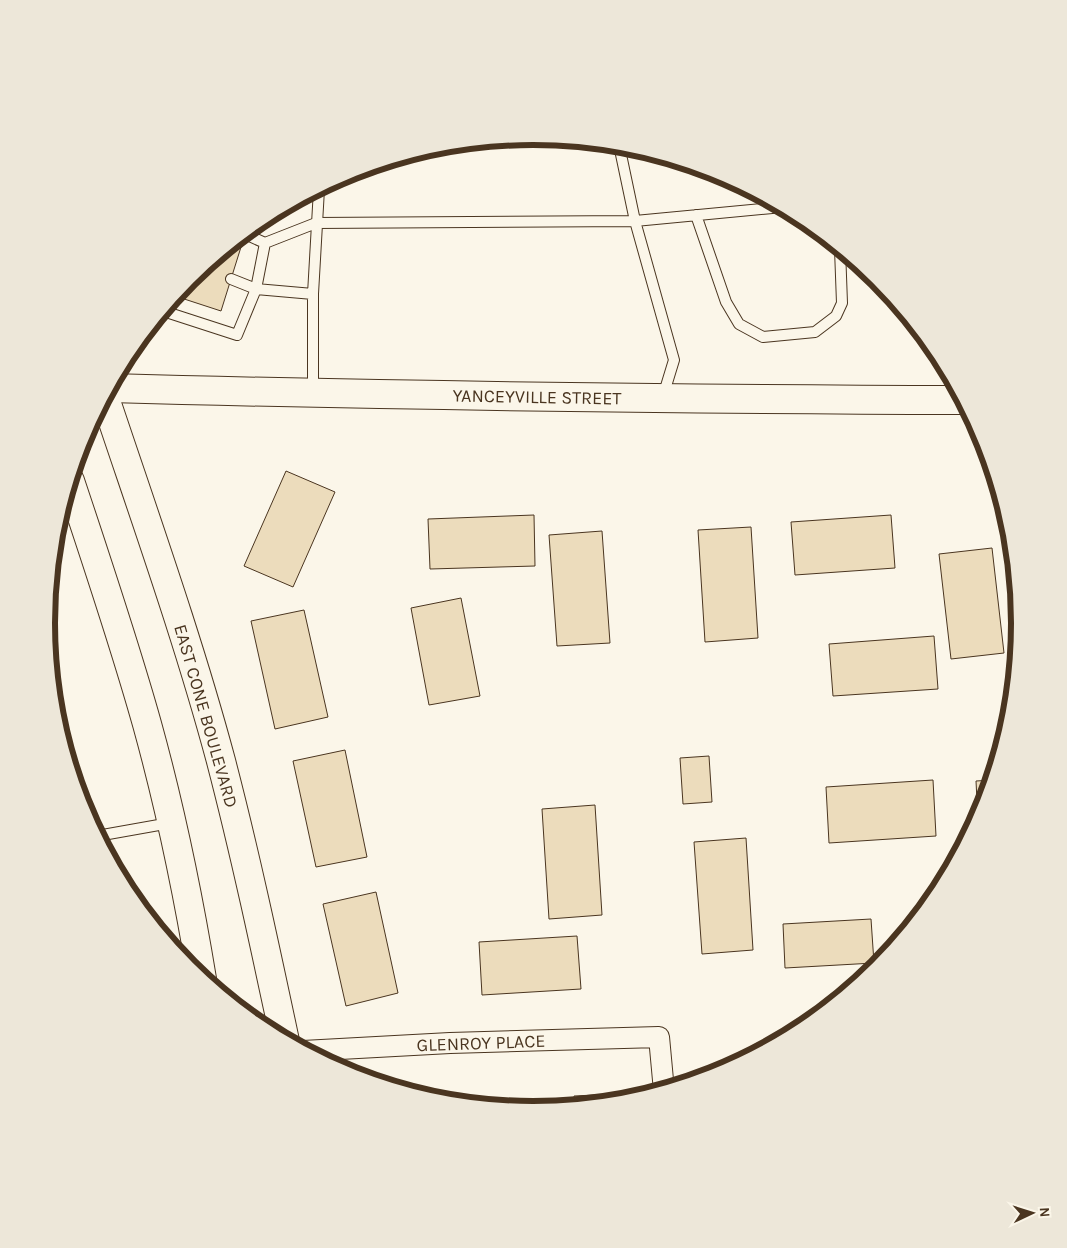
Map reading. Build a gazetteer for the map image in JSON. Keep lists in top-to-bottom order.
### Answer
{
  "streets": {
    "main road": ["YANCEYVILLE STREET", "EAST CONE BOULEVARD"],
    "street": ["GLENROY PLACE"]
  },
  "north": "right"
}
